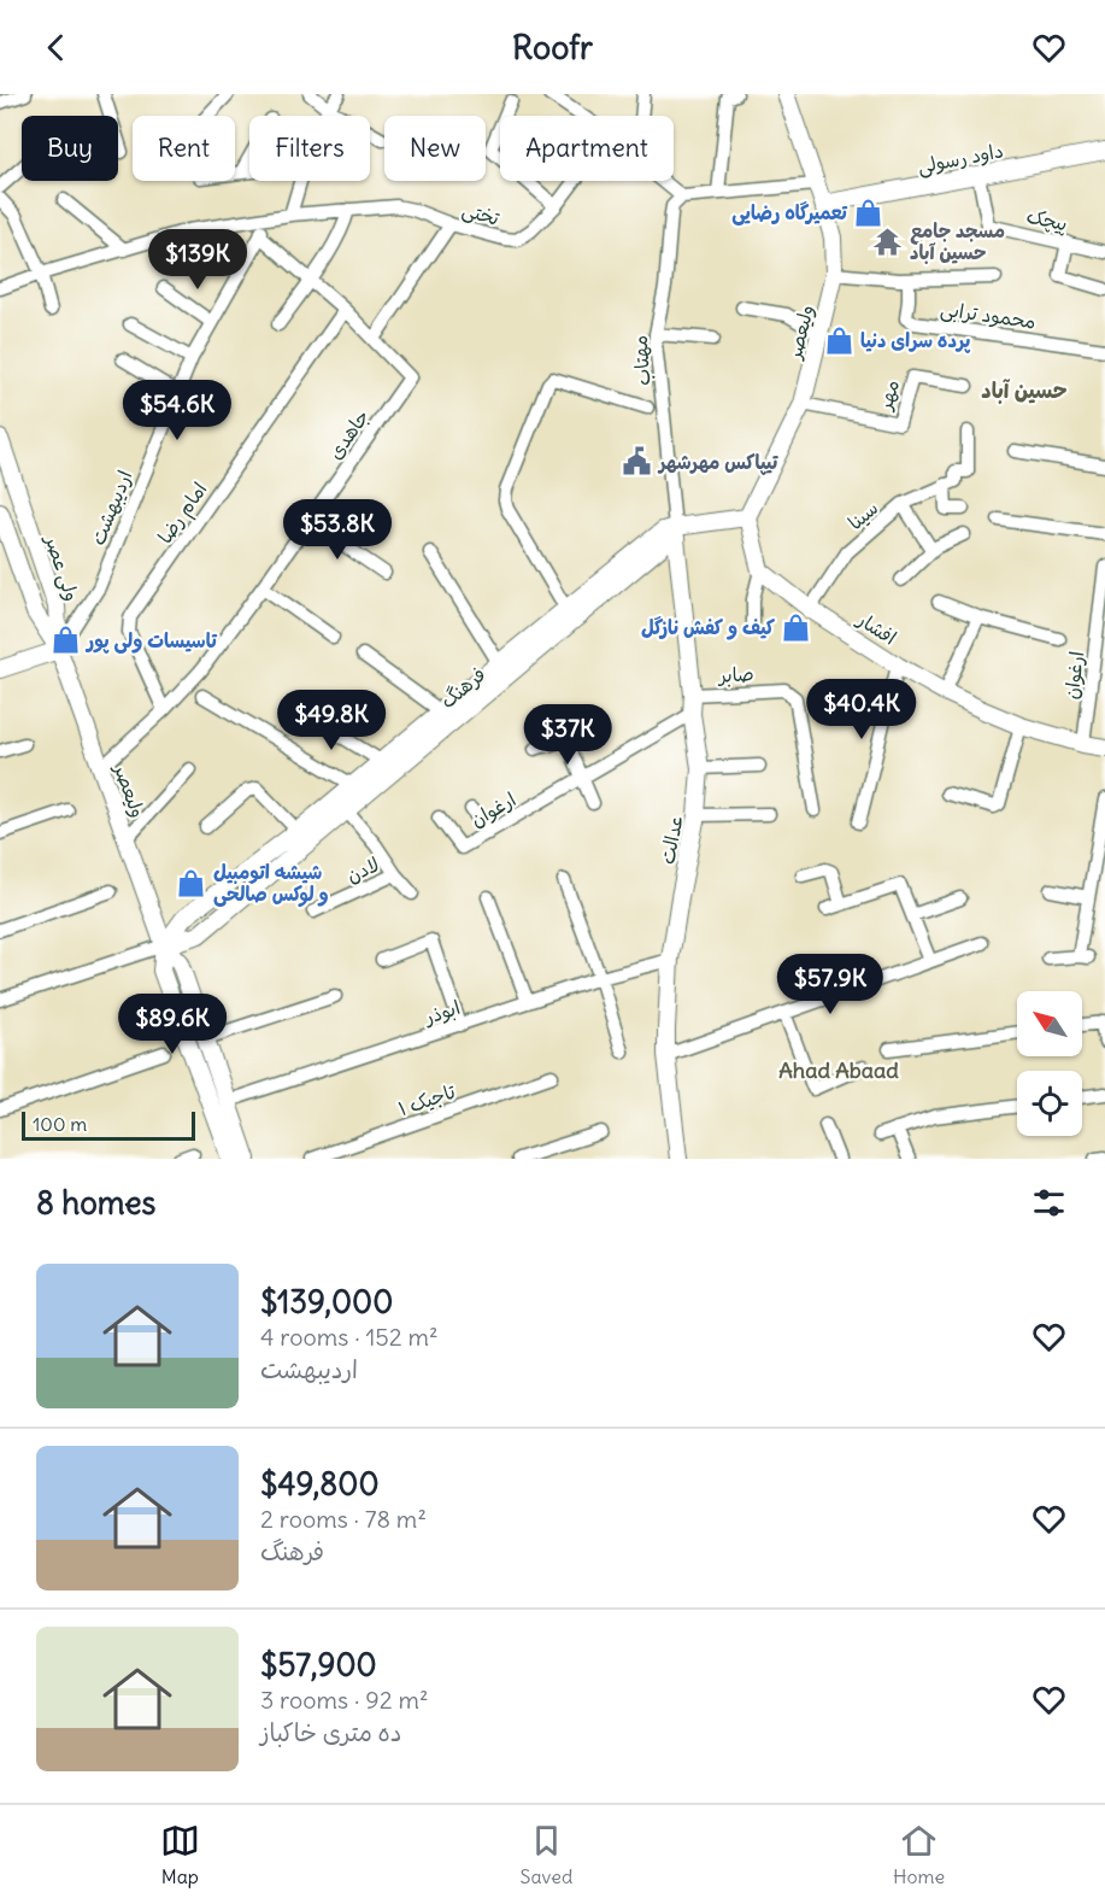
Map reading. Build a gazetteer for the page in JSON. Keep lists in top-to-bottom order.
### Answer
{
  "streets": {
    "street": [
      "داود رسولی",
      "تختی",
      "پیچک",
      "محمود ترابی",
      "ولیعصر",
      "مهتاب",
      "مهر",
      "جاهدی",
      "اردیبهشت",
      "امام رضا",
      "سینا",
      "ولی عصر",
      "افشار",
      "صابر",
      "ارغوان",
      "فرهنگ",
      "عدالت",
      "لادن",
      "ابوذر",
      "تاجیک ۱"
    ]
  },
  "crossings": [
    ["داود رسولی", "پیچک"],
    ["داود رسولی", "ولیعصر"],
    ["تختی", "اردیبهشت"],
    ["ولیعصر", "مهر"],
    ["ولیعصر", "جاهدی"],
    ["ولیعصر", "اردیبهشت"],
    ["ولیعصر", "ولی عصر"],
    ["ولیعصر", "فرهنگ"],
    ["ولیعصر", "ابوذر"],
    ["مهتاب", "فرهنگ"],
    ["مهتاب", "عدالت"],
    ["جاهدی", "اردیبهشت"],
    ["جاهدی", "امام رضا"],
    ["اردیبهشت", "ولی عصر"],
    ["سینا", "افشار"],
    ["افشار", "ارغوان"],
    ["صابر", "عدالت"],
    ["ارغوان", "عدالت"],
    ["فرهنگ", "عدالت"],
    ["فرهنگ", "لادن"],
    ["عدالت", "ابوذر"]
  ],
  "districts": ["حسین آباد", "Ahad Abaad"],
  "places": {
    "shop": [
      "تعمیرگاه رضایی",
      "پرده سرای دنیا",
      "کیف و کفش نازگل",
      "تاسیسات ولی پور",
      "شیشه اتومبیل و لوکس صالحی"
    ],
    "temple": ["مسجد جامع حسین آباد"],
    "public building": ["تیپاکس مهرشهر"]
  },
  "scale_bar": "100 m",
  "north": "top left",
  "page": {
    "header": "Roofr",
    "chip": [
      "Buy",
      "Rent",
      "Filters",
      "New",
      "Apartment"
    ],
    "price": [
      "$139K",
      "$54.6K",
      "$53.8K",
      "$40.4K",
      "$49.8K",
      "$37K",
      "$57.9K",
      "$89.6K"
    ],
    "scale": "100 m",
    "heading": "8 homes",
    "list": [
      {
        "name": "$139,000",
        "note": "4 rooms · 152 m² · اردیبهشت"
      },
      {
        "name": "$49,800",
        "note": "2 rooms · 78 m² · فرهنگ"
      },
      {
        "name": "$57,900",
        "note": "3 rooms · 92 m² · ده متری خاکباز"
      }
    ],
    "tabs": ["Map", "Saved", "Home"]
  }
}
